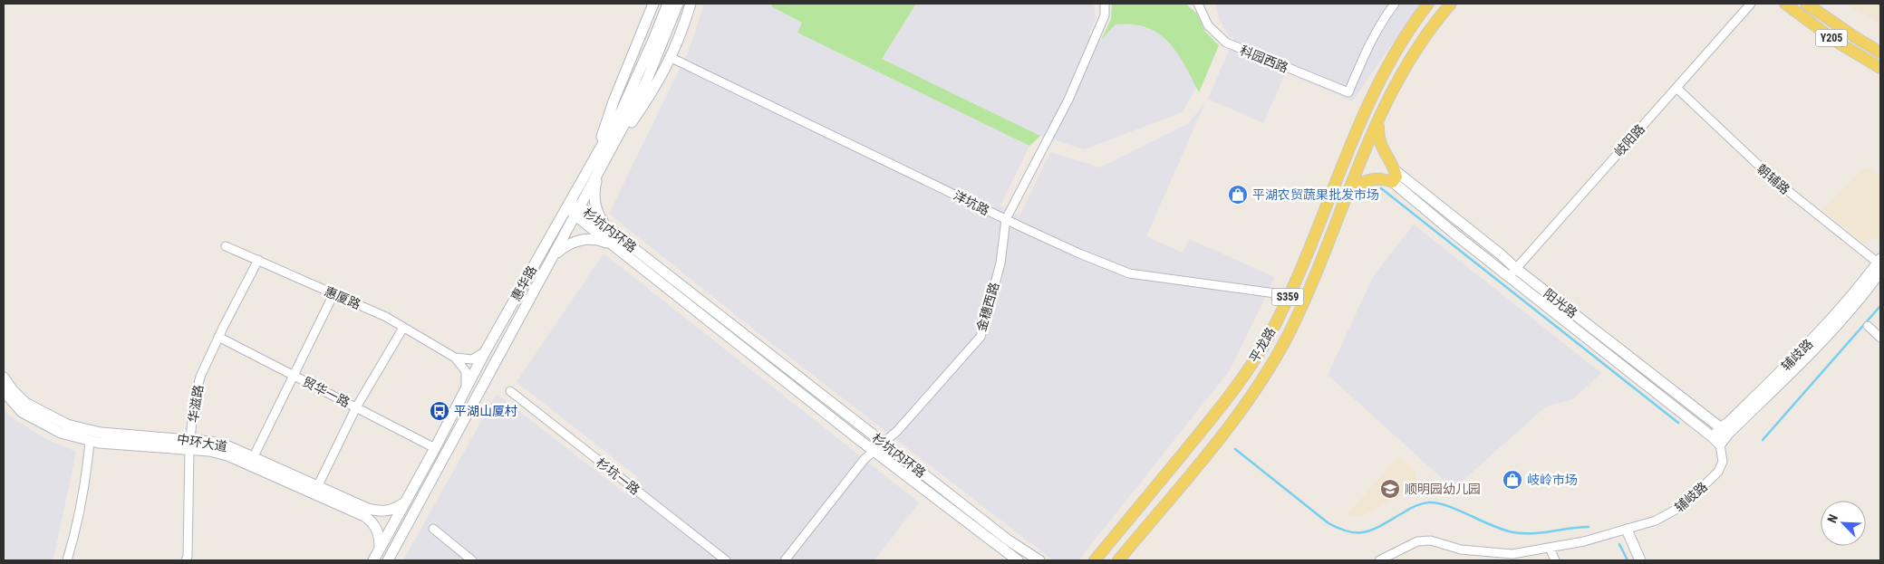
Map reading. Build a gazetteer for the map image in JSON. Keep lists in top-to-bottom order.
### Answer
{
  "streets": {
    "main road": ["Y205", "S359", "平龙路"],
    "street": [
      "科园西路",
      "岐阳路",
      "朝辅路",
      "洋坑路",
      "杉坑内环路",
      "惠华路",
      "惠厦路",
      "阳光路",
      "金穗西路",
      "辅歧路",
      "贸华一路",
      "华滋路",
      "中环大道",
      "杉坑一路",
      "辅岐路"
    ]
  },
  "crossings": [
    ["岐阳路", "朝辅路"],
    ["岐阳路", "阳光路"],
    ["朝辅路", "辅歧路"],
    ["洋坑路", "金穗西路"],
    ["洋坑路", "平龙路"],
    ["杉坑内环路", "惠华路"],
    ["杉坑内环路", "金穗西路"],
    ["惠华路", "贸华一路"],
    ["惠华路", "中环大道"],
    ["惠厦路", "华滋路"],
    ["阳光路", "辅歧路"],
    ["阳光路", "辅岐路"],
    ["辅歧路", "辅岐路"],
    ["贸华一路", "华滋路"],
    ["华滋路", "中环大道"]
  ],
  "places": {
    "shop": ["平湖农贸蔬果批发市场", "岐岭市场"],
    "bus stop": ["平湖山厦村"],
    "school or university": ["顺明园幼儿园"]
  },
  "north": "top left"
}
